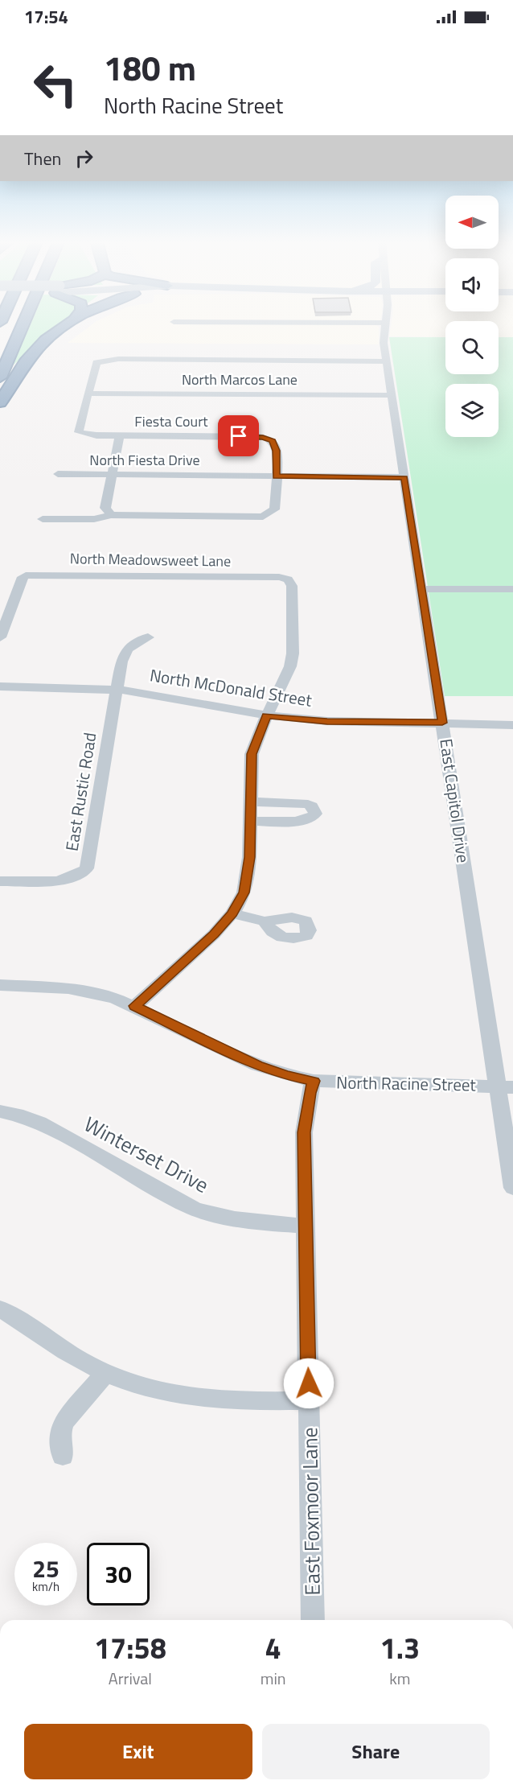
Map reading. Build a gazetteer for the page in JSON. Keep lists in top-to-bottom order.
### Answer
{
  "streets": {
    "street": [
      "North Marcos Lane",
      "Fiesta Court",
      "North Fiesta Drive",
      "North Meadowsweet Lane",
      "North McDonald Street",
      "East Rustic Road",
      "East Capitol Drive",
      "North Racine Street",
      "Winterset Drive",
      "East Foxmoor Lane"
    ]
  },
  "crossings": [
    ["North Marcos Lane", "East Capitol Drive"],
    ["Fiesta Court", "North Fiesta Drive"],
    ["North Fiesta Drive", "East Capitol Drive"],
    ["North Meadowsweet Lane", "North McDonald Street"],
    ["North McDonald Street", "East Rustic Road"],
    ["North McDonald Street", "East Capitol Drive"],
    ["East Capitol Drive", "North Racine Street"],
    ["North Racine Street", "East Foxmoor Lane"],
    ["Winterset Drive", "East Foxmoor Lane"]
  ],
  "north": "left",
  "page": {
    "status": "17:54",
    "turn": ["180 m", "North Racine Street"],
    "then": "Then",
    "speed": "25 km/h",
    "limit": "30",
    "eta": [
      "17:58",
      "Arrival",
      "4",
      "min",
      "1.3",
      "km"
    ],
    "buttons": ["Exit", "Share"]
  }
}
